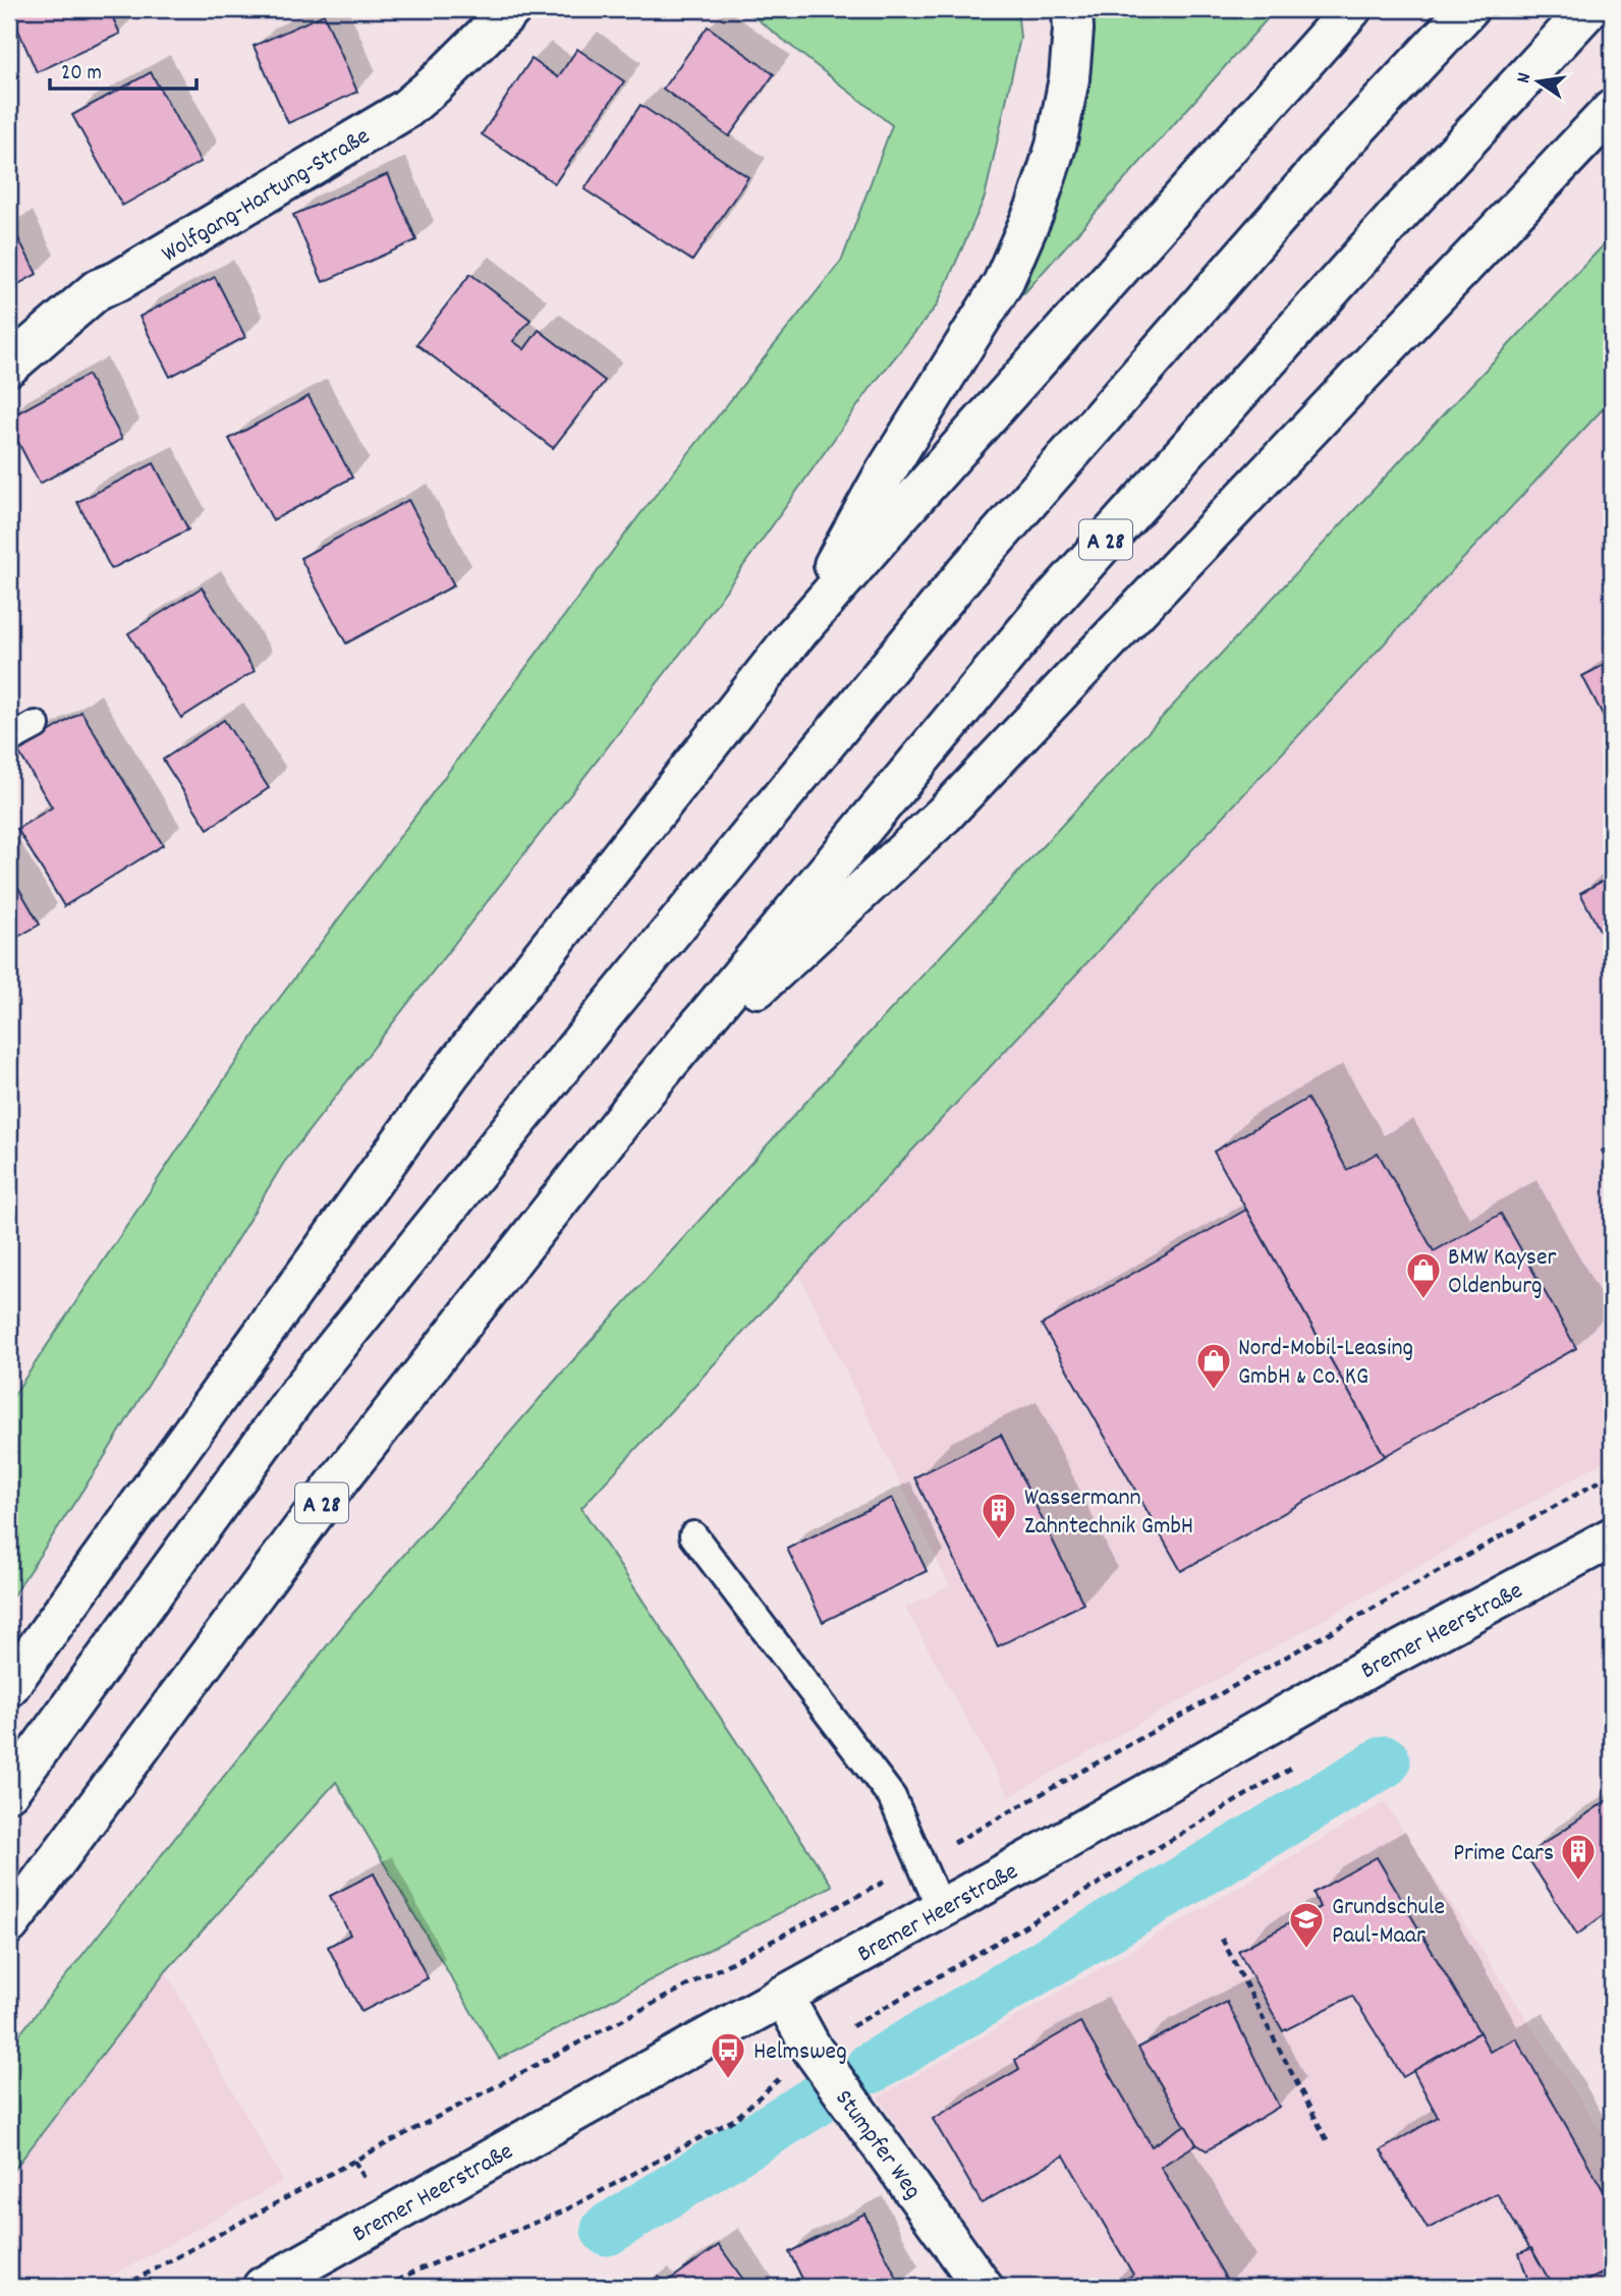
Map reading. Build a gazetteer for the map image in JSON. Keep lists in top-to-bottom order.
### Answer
{
  "streets": {
    "main road": [
      "Wolfgang-Hartung-Straße",
      "A 28",
      "Bremer Heerstraße",
      "Stumpfer Weg"
    ]
  },
  "crossings": [
    ["Bremer Heerstraße", "Stumpfer Weg"]
  ],
  "places": {
    "shop": ["BMW Kayser Oldenburg", "Nord-Mobil-Leasing GmbH & Co. KG"],
    "building": ["Wassermann Zahntechnik GmbH", "Prime Cars"],
    "school or university": ["Grundschule Paul-Maar"],
    "bus stop": ["Helmsweg"]
  },
  "scale_bar": "20 m",
  "north": "left"
}
